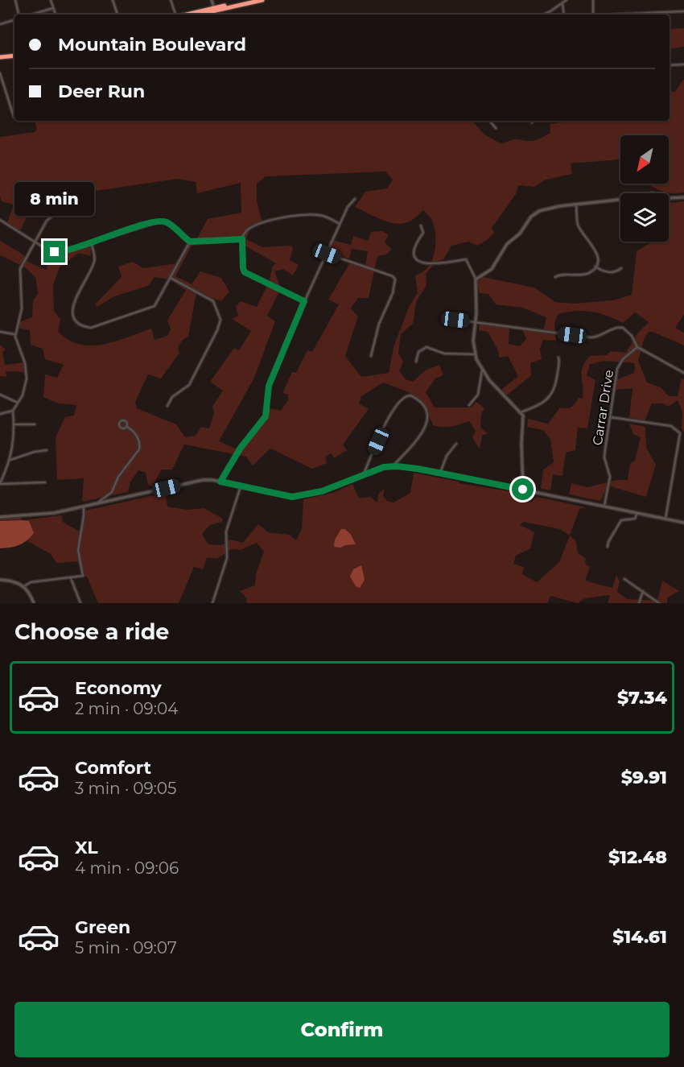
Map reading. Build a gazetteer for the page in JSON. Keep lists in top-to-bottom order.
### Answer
{
  "streets": {
    "street": ["Carrar Drive"]
  },
  "north": "bottom left",
  "page": {
    "banner": ["Mountain Boulevard", "Deer Run"],
    "bubble": "8 min",
    "heading": "Choose a ride",
    "list": [
      {
        "name": "Economy",
        "note": "2 min · 09:04",
        "value": "$7.34"
      },
      {
        "name": "Comfort",
        "note": "3 min · 09:05",
        "value": "$9.91"
      },
      {
        "name": "XL",
        "note": "4 min · 09:06",
        "value": "$12.48"
      },
      {
        "name": "Green",
        "note": "5 min · 09:07",
        "value": "$14.61"
      }
    ],
    "buttons": "Confirm"
  }
}
